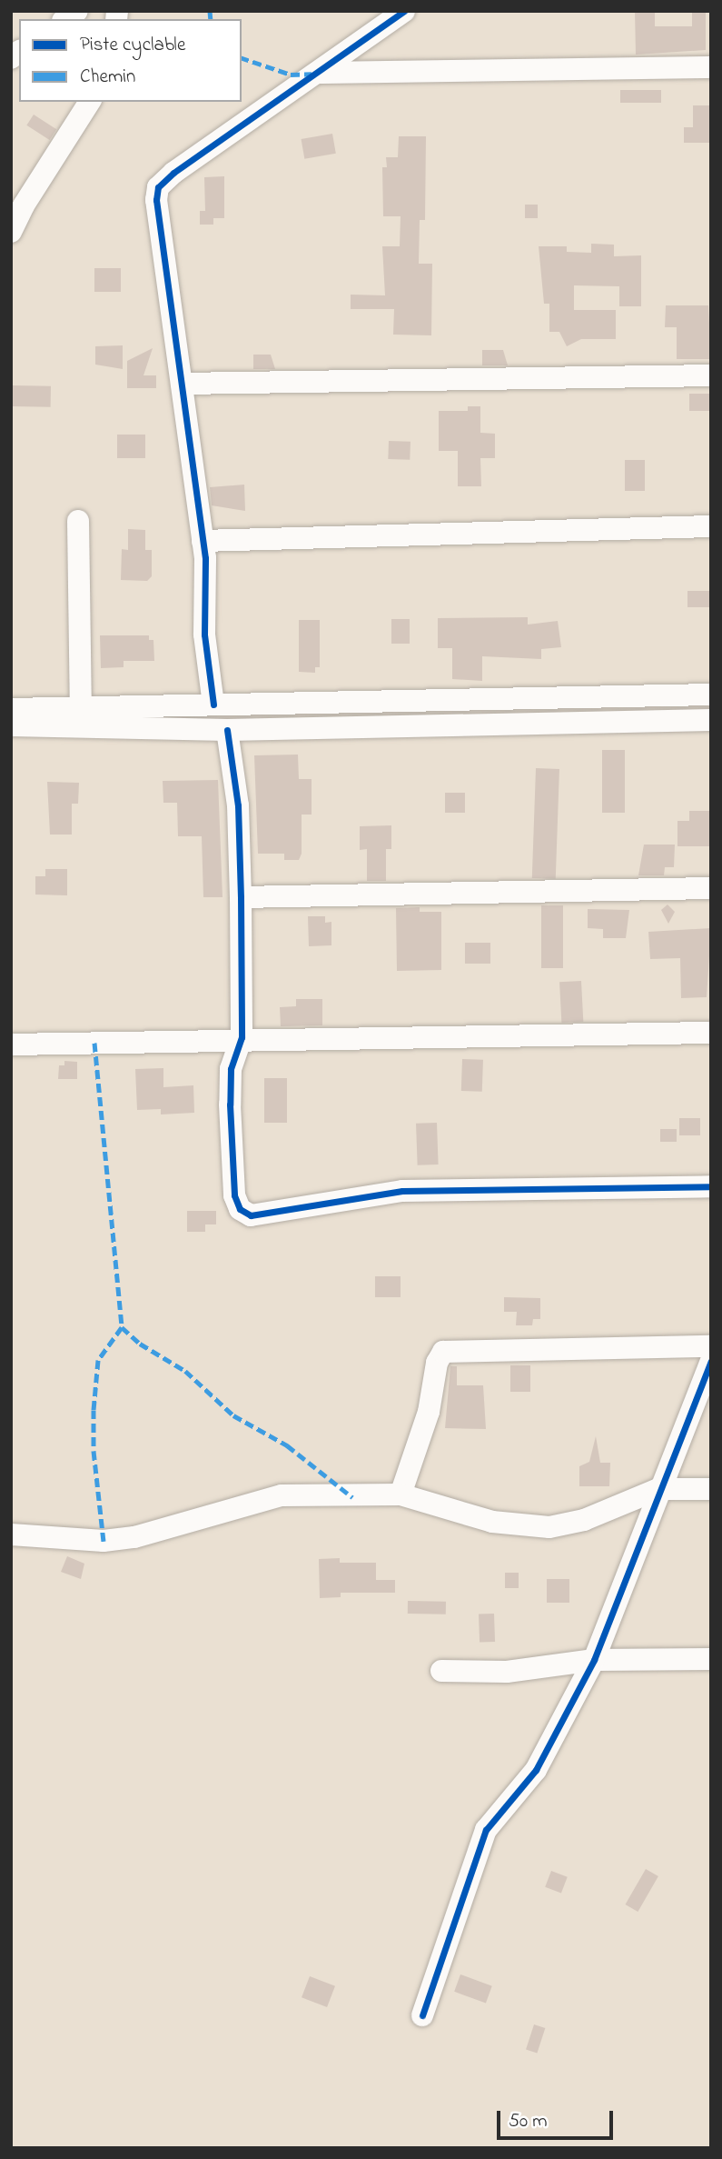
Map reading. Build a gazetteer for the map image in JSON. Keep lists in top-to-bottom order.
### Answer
{
  "legend": ["Piste cyclable", "Chemin"],
  "scale_bar": "50 m"
}
